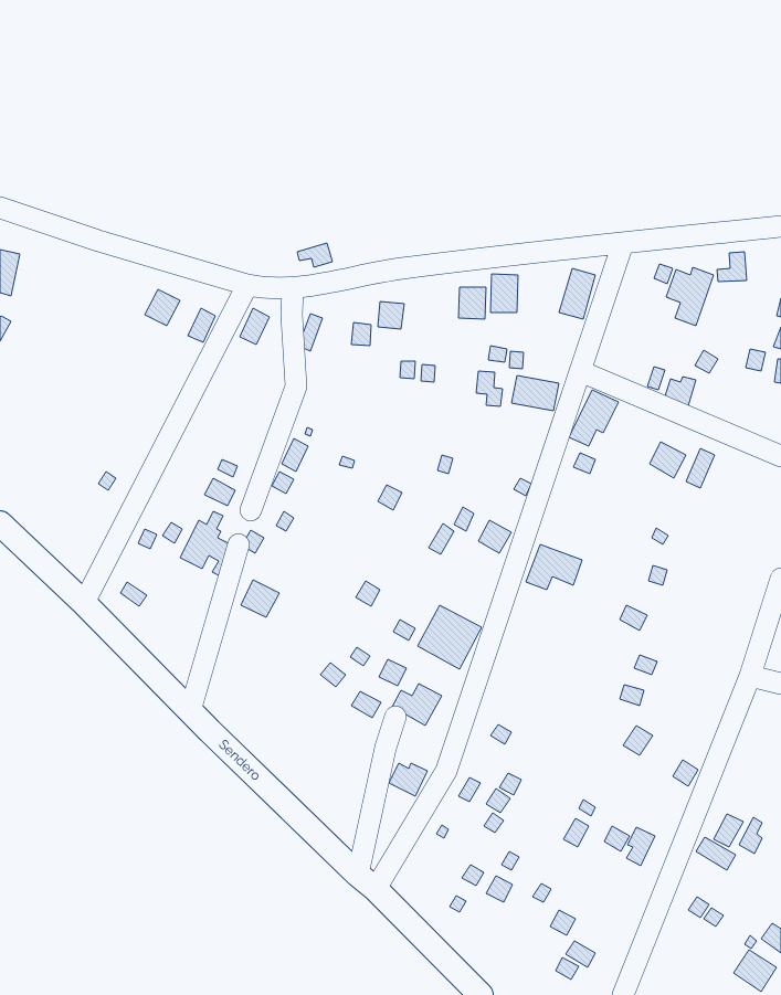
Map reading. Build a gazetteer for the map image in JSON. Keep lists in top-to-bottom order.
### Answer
{
  "streets": {
    "main road": ["Sendero"]
  }
}
